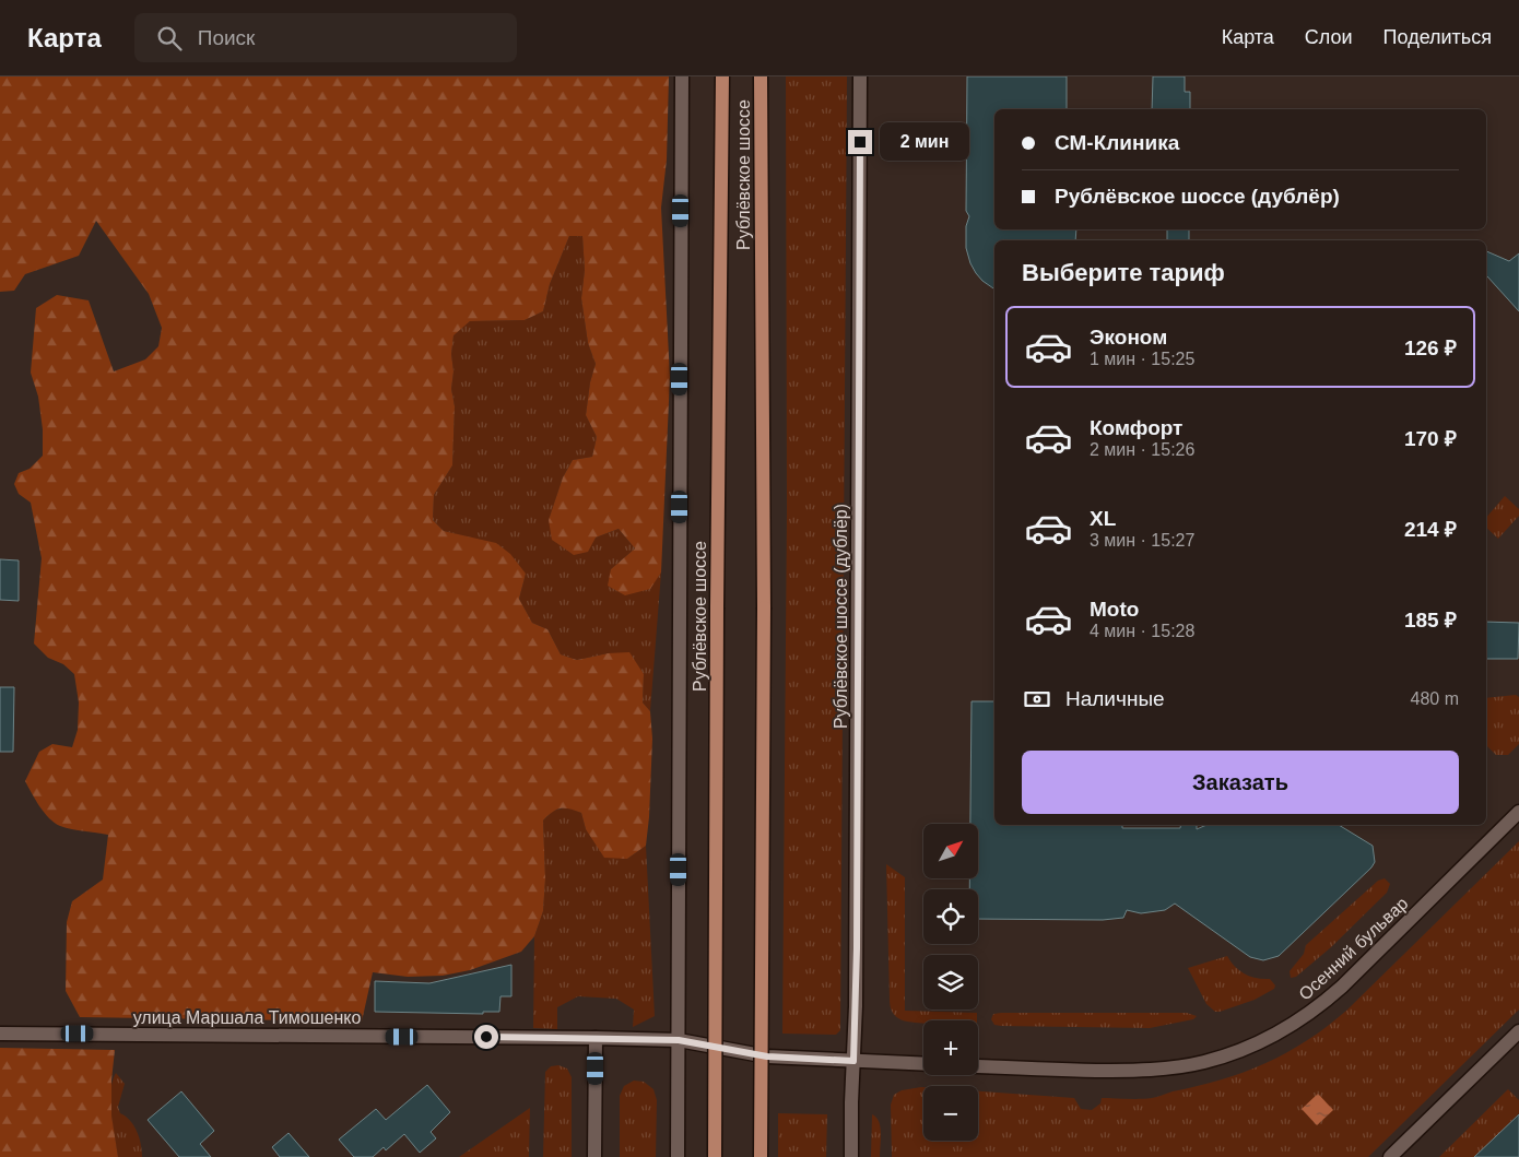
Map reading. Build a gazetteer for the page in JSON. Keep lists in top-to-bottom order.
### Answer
{
  "streets": {
    "main road": [
      "Рублёвское шоссе",
      "Рублёвское шоссе (дублёр)",
      "Осенний бульвар",
      "улица Маршала Тимошенко"
    ]
  },
  "crossings": [
    ["Рублёвское шоссе (дублёр)", "улица Маршала Тимошенко"]
  ],
  "north": "top right",
  "page": {
    "header": "Карта",
    "search": "Поиск",
    "nav": ["Карта", "Слои", "Поделиться"],
    "banner": ["СМ-Клиника", "Рублёвское шоссе (дублёр)"],
    "bubble": "2 мин",
    "heading": "Выберите тариф",
    "list": [
      {
        "name": "Эконом",
        "note": "1 мин · 15:25",
        "value": "126 ₽"
      },
      {
        "name": "Комфорт",
        "note": "2 мин · 15:26",
        "value": "170 ₽"
      },
      {
        "name": "XL",
        "note": "3 мин · 15:27",
        "value": "214 ₽"
      },
      {
        "name": "Moto",
        "note": "4 мин · 15:28",
        "value": "185 ₽"
      }
    ],
    "pay": ["Наличные", "480 m"],
    "buttons": "Заказать",
    "map_buttons": ["+", "−"]
  }
}
